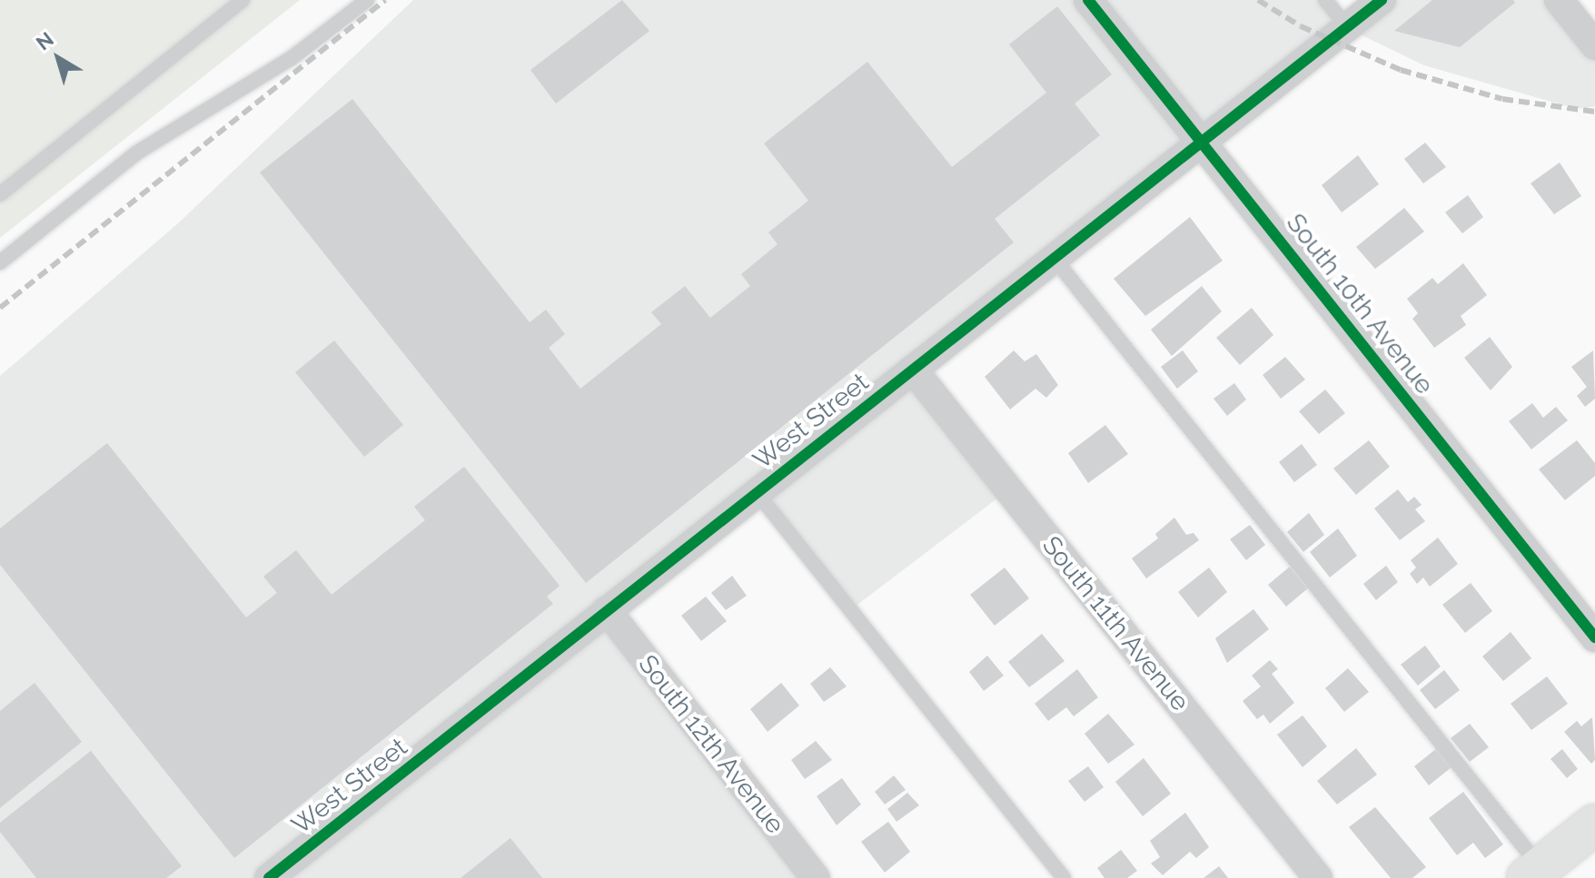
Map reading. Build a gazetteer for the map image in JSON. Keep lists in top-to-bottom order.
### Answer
{
  "streets": {
    "street": [
      "South 10th Avenue",
      "West Street",
      "South 11th Avenue",
      "South 12th Avenue"
    ]
  },
  "crossings": [
    ["South 10th Avenue", "West Street"],
    ["West Street", "South 11th Avenue"],
    ["West Street", "South 12th Avenue"]
  ],
  "north": "top left"
}
